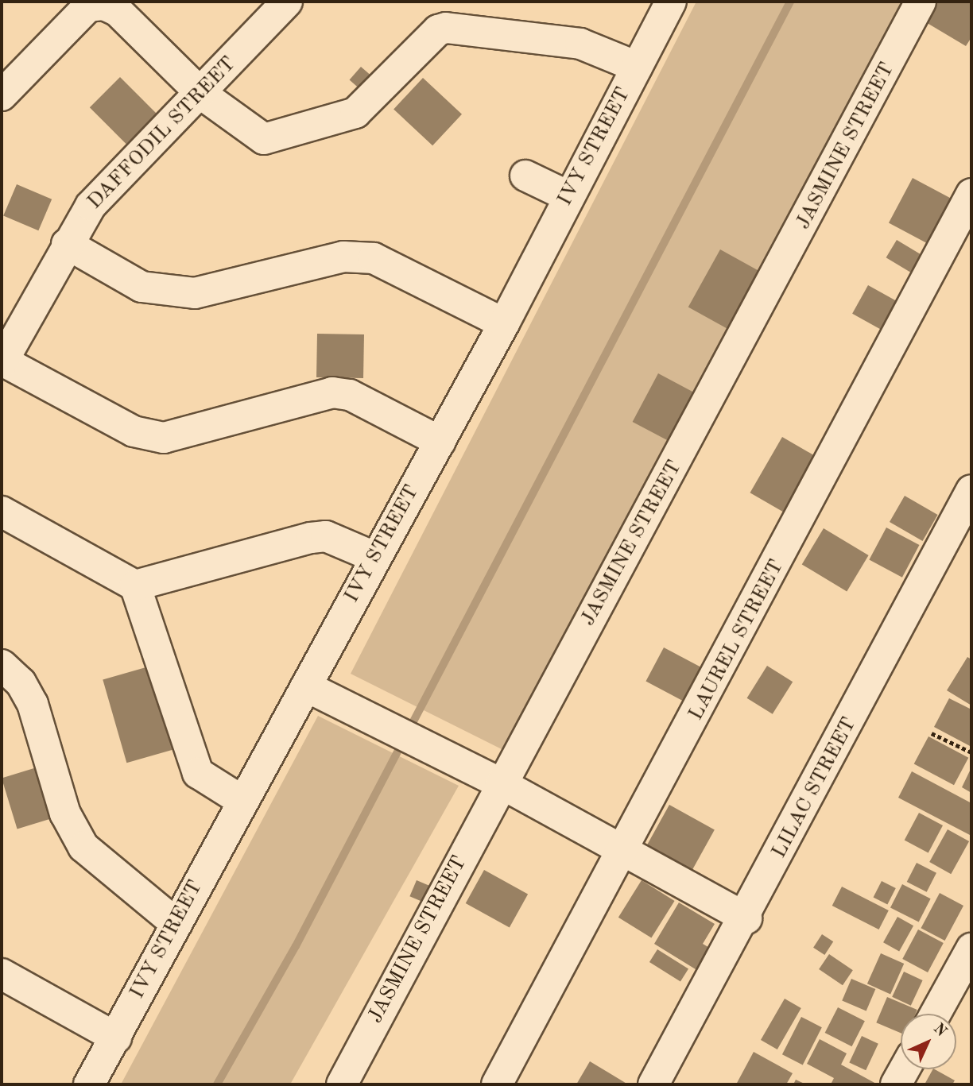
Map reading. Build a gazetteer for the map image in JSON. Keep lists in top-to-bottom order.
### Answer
{
  "streets": {
    "street": [
      "DAFFODIL STREET",
      "JASMINE STREET",
      "IVY STREET",
      "LAUREL STREET",
      "LILAC STREET"
    ]
  },
  "north": "top right"
}
